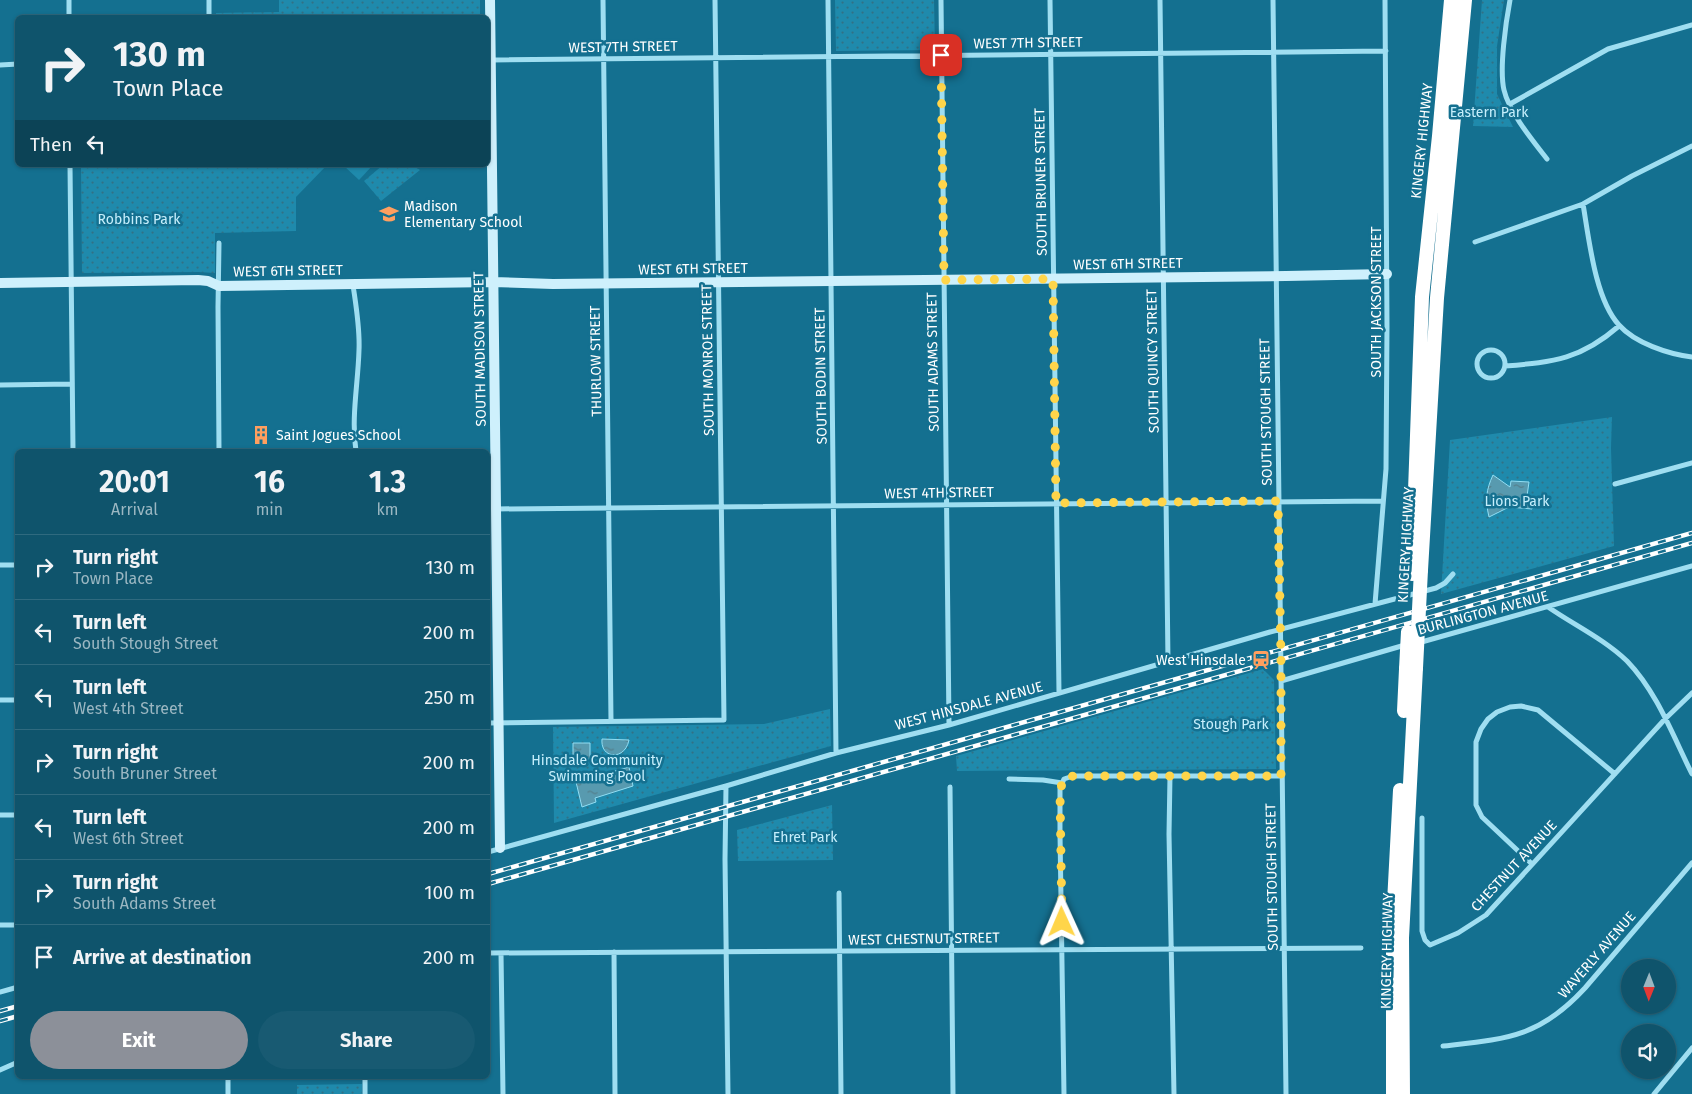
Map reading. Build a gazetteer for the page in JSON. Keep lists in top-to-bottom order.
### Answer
{
  "streets": {
    "highway": ["KINGERY HIGHWAY"],
    "street": [
      "WEST 7TH STREET",
      "SOUTH BRUNER STREET",
      "WEST 6TH STREET",
      "SOUTH JACKSON STREET",
      "SOUTH MADISON STREET",
      "SOUTH MONROE STREET",
      "THURLOW STREET",
      "SOUTH QUINCY STREET",
      "SOUTH ADAMS STREET",
      "SOUTH BODIN STREET",
      "SOUTH STOUGH STREET",
      "WEST 4TH STREET",
      "BURLINGTON AVENUE",
      "WEST HINSDALE AVENUE",
      "CHESTNUT AVENUE",
      "WEST CHESTNUT STREET",
      "WAVERLY AVENUE"
    ]
  },
  "crossings": [
    ["WEST 7TH STREET", "SOUTH BRUNER STREET"],
    ["WEST 7TH STREET", "SOUTH JACKSON STREET"],
    ["WEST 7TH STREET", "SOUTH MADISON STREET"],
    ["WEST 7TH STREET", "SOUTH MONROE STREET"],
    ["WEST 7TH STREET", "THURLOW STREET"],
    ["WEST 7TH STREET", "SOUTH QUINCY STREET"],
    ["WEST 7TH STREET", "SOUTH ADAMS STREET"],
    ["WEST 7TH STREET", "SOUTH BODIN STREET"],
    ["WEST 7TH STREET", "SOUTH STOUGH STREET"],
    ["SOUTH BRUNER STREET", "WEST 6TH STREET"],
    ["SOUTH BRUNER STREET", "WEST 4TH STREET"],
    ["SOUTH BRUNER STREET", "WEST HINSDALE AVENUE"],
    ["WEST 6TH STREET", "SOUTH JACKSON STREET"],
    ["WEST 6TH STREET", "SOUTH MADISON STREET"],
    ["WEST 6TH STREET", "SOUTH MONROE STREET"],
    ["WEST 6TH STREET", "THURLOW STREET"],
    ["WEST 6TH STREET", "SOUTH QUINCY STREET"],
    ["WEST 6TH STREET", "SOUTH ADAMS STREET"],
    ["WEST 6TH STREET", "SOUTH BODIN STREET"],
    ["WEST 6TH STREET", "SOUTH STOUGH STREET"],
    ["SOUTH JACKSON STREET", "WEST 4TH STREET"],
    ["SOUTH JACKSON STREET", "WEST HINSDALE AVENUE"],
    ["SOUTH MADISON STREET", "WEST 4TH STREET"],
    ["SOUTH MADISON STREET", "WEST HINSDALE AVENUE"],
    ["SOUTH MONROE STREET", "THURLOW STREET"],
    ["SOUTH MONROE STREET", "WEST 4TH STREET"],
    ["THURLOW STREET", "WEST 4TH STREET"],
    ["SOUTH QUINCY STREET", "WEST 4TH STREET"],
    ["SOUTH QUINCY STREET", "WEST HINSDALE AVENUE"],
    ["SOUTH ADAMS STREET", "WEST 4TH STREET"],
    ["SOUTH ADAMS STREET", "WEST HINSDALE AVENUE"],
    ["SOUTH BODIN STREET", "WEST 4TH STREET"],
    ["SOUTH BODIN STREET", "WEST HINSDALE AVENUE"],
    ["SOUTH STOUGH STREET", "WEST 4TH STREET"],
    ["SOUTH STOUGH STREET", "BURLINGTON AVENUE"],
    ["SOUTH STOUGH STREET", "WEST HINSDALE AVENUE"],
    ["SOUTH STOUGH STREET", "WEST CHESTNUT STREET"]
  ],
  "parks": [
    "Eastern Park",
    "Robbins Park",
    "Lions Park",
    "Stough Park",
    "Hinsdale Community Swimming Pool",
    "Ehret Park"
  ],
  "places": {
    "school or university": ["Madison Elementary School"],
    "building": ["Saint Jogues School"],
    "station": ["West Hinsdale"]
  },
  "north": "bottom",
  "page": {
    "turn": ["130 m", "Town Place"],
    "then": "Then",
    "eta": [
      "20:01",
      "Arrival",
      "16",
      "min",
      "1.3",
      "km"
    ],
    "list": [
      {
        "name": "Turn right",
        "note": "Town Place",
        "value": "130 m"
      },
      {
        "name": "Turn left",
        "note": "South Stough Street",
        "value": "200 m"
      },
      {
        "name": "Turn left",
        "note": "West 4th Street",
        "value": "250 m"
      },
      {
        "name": "Turn right",
        "note": "South Bruner Street",
        "value": "200 m"
      },
      {
        "name": "Turn left",
        "note": "West 6th Street",
        "value": "200 m"
      },
      {
        "name": "Turn right",
        "note": "South Adams Street",
        "value": "100 m"
      },
      {
        "name": "Arrive at destination",
        "value": "200 m"
      }
    ],
    "buttons": ["Exit", "Share"]
  }
}
